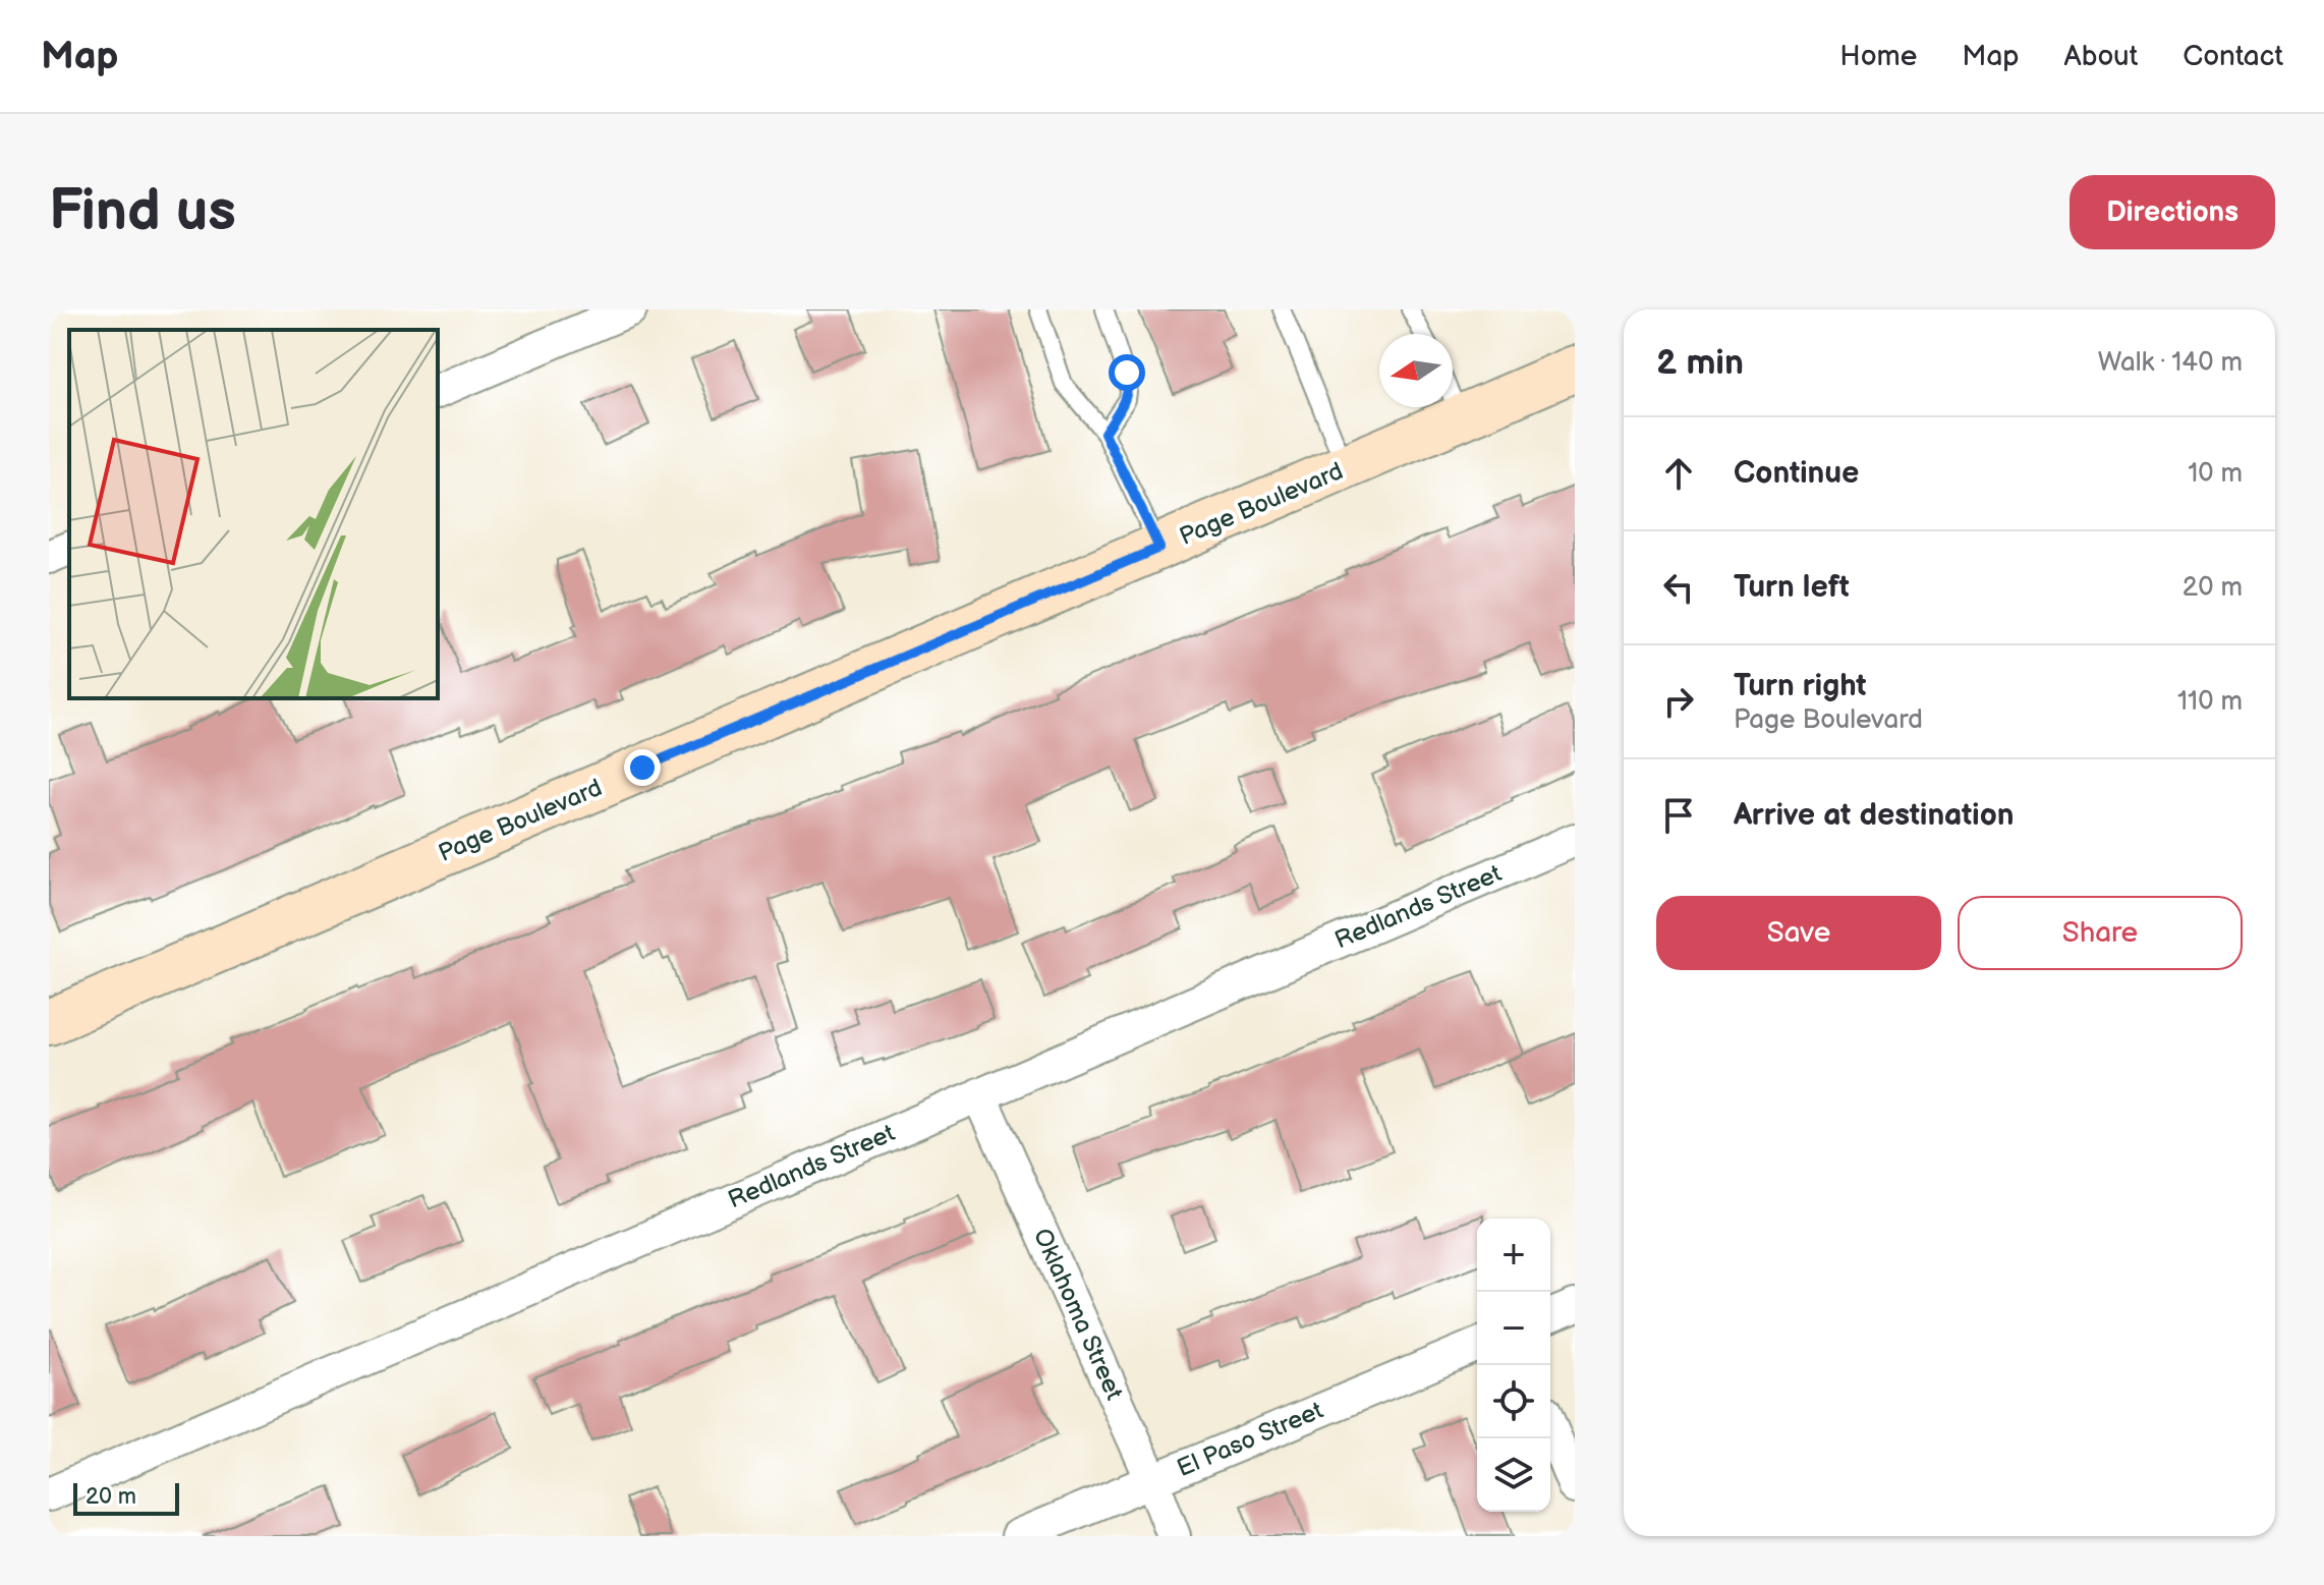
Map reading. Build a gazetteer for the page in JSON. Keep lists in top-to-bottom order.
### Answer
{
  "streets": {
    "street": [
      "Page Boulevard",
      "Redlands Street",
      "Oklahoma Street",
      "El Paso Street"
    ]
  },
  "crossings": [
    ["Redlands Street", "Oklahoma Street"],
    ["Oklahoma Street", "El Paso Street"]
  ],
  "scale_bar": "20 m",
  "north": "left",
  "page": {
    "header": "Map",
    "nav": [
      "Home",
      "Map",
      "About",
      "Contact"
    ],
    "buttons": [
      "Directions",
      ["Save", "Share"]
    ],
    "title": "Find us",
    "heading": ["2 min", "Walk · 140 m"],
    "list": [
      ["Continue", "10 m"],
      ["Turn left", "20 m"],
      ["Turn right", "Page Boulevard", "110 m"],
      "Arrive at destination"
    ],
    "map_buttons": ["+", "−"],
    "scale": "20 m"
  }
}
